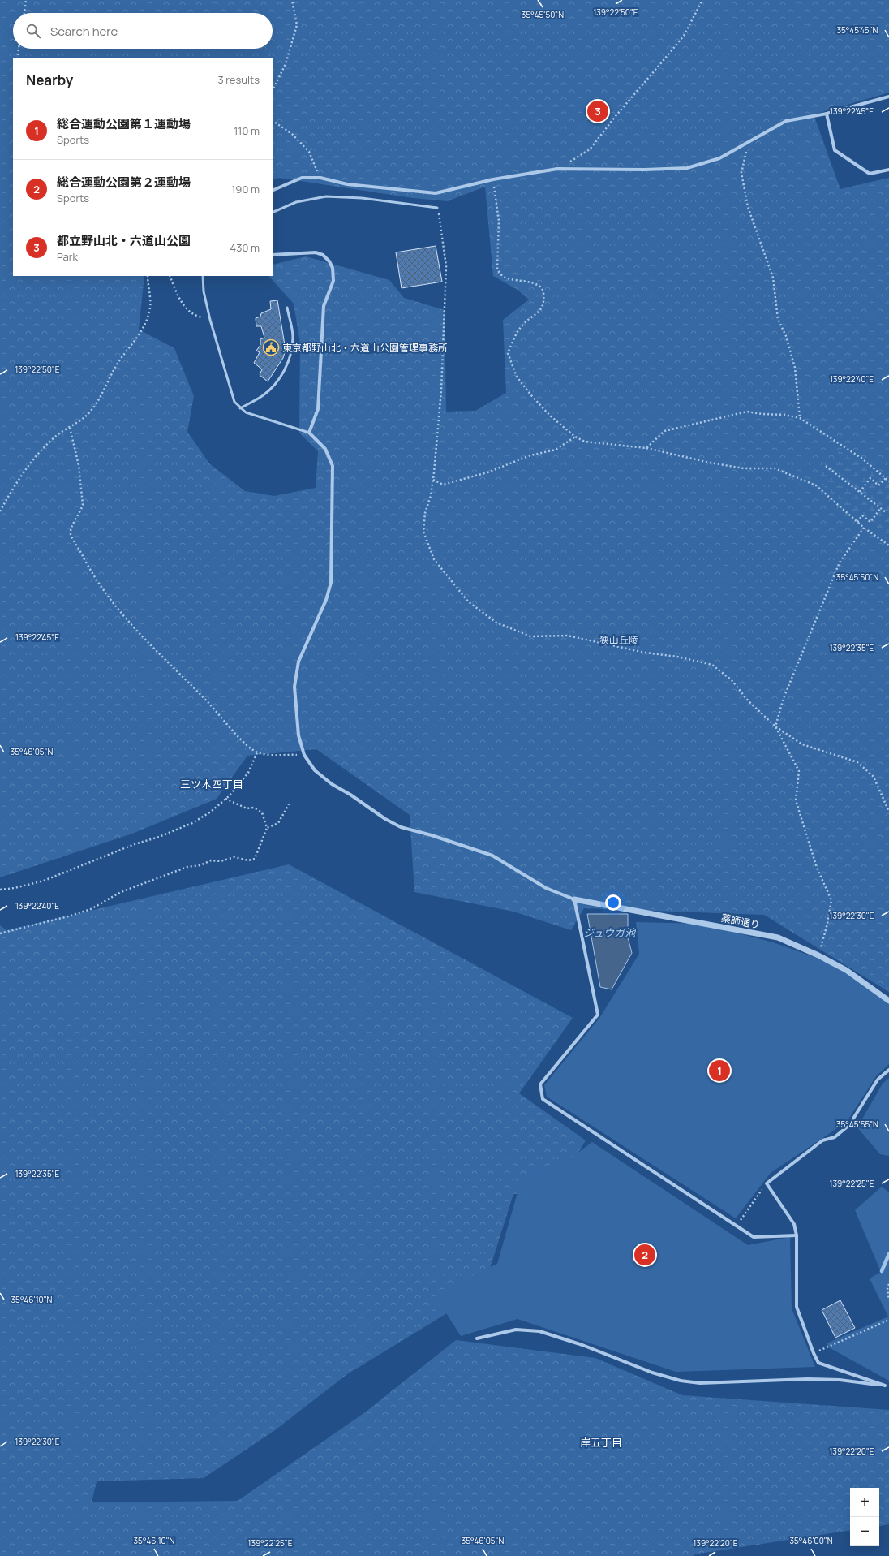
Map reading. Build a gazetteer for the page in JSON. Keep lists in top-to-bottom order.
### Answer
{
  "streets": {
    "street": ["薬師通り"]
  },
  "districts": ["三ツ木四丁目", "岸五丁目"],
  "water": ["ジュウガ池"],
  "parks": ["狭山丘陵"],
  "places": {
    "public building": ["東京都野山北・六道山公園管理事務所"]
  },
  "page": {
    "search": "Search here",
    "heading": ["Nearby", "3 results"],
    "pins": ["3", "1", "2"],
    "list": [
      {
        "mark": "1",
        "name": "総合運動公園第１運動場",
        "note": "Sports",
        "value": "110 m"
      },
      {
        "mark": "2",
        "name": "総合運動公園第２運動場",
        "note": "Sports",
        "value": "190 m"
      },
      {
        "mark": "3",
        "name": "都立野山北・六道山公園",
        "note": "Park",
        "value": "430 m"
      }
    ],
    "map_buttons": ["+", "−"]
  },
  "coordinates": [
    "139°22'50\"E",
    "35°45'50\"N",
    "35°45'45\"N",
    "139°22'45\"E",
    "139°22'40\"E",
    "139°22'35\"E",
    "35°46'05\"N",
    "139°22'30\"E",
    "35°45'55\"N",
    "139°22'25\"E",
    "35°46'10\"N",
    "139°22'20\"E",
    "35°46'00\"N"
  ]
}
